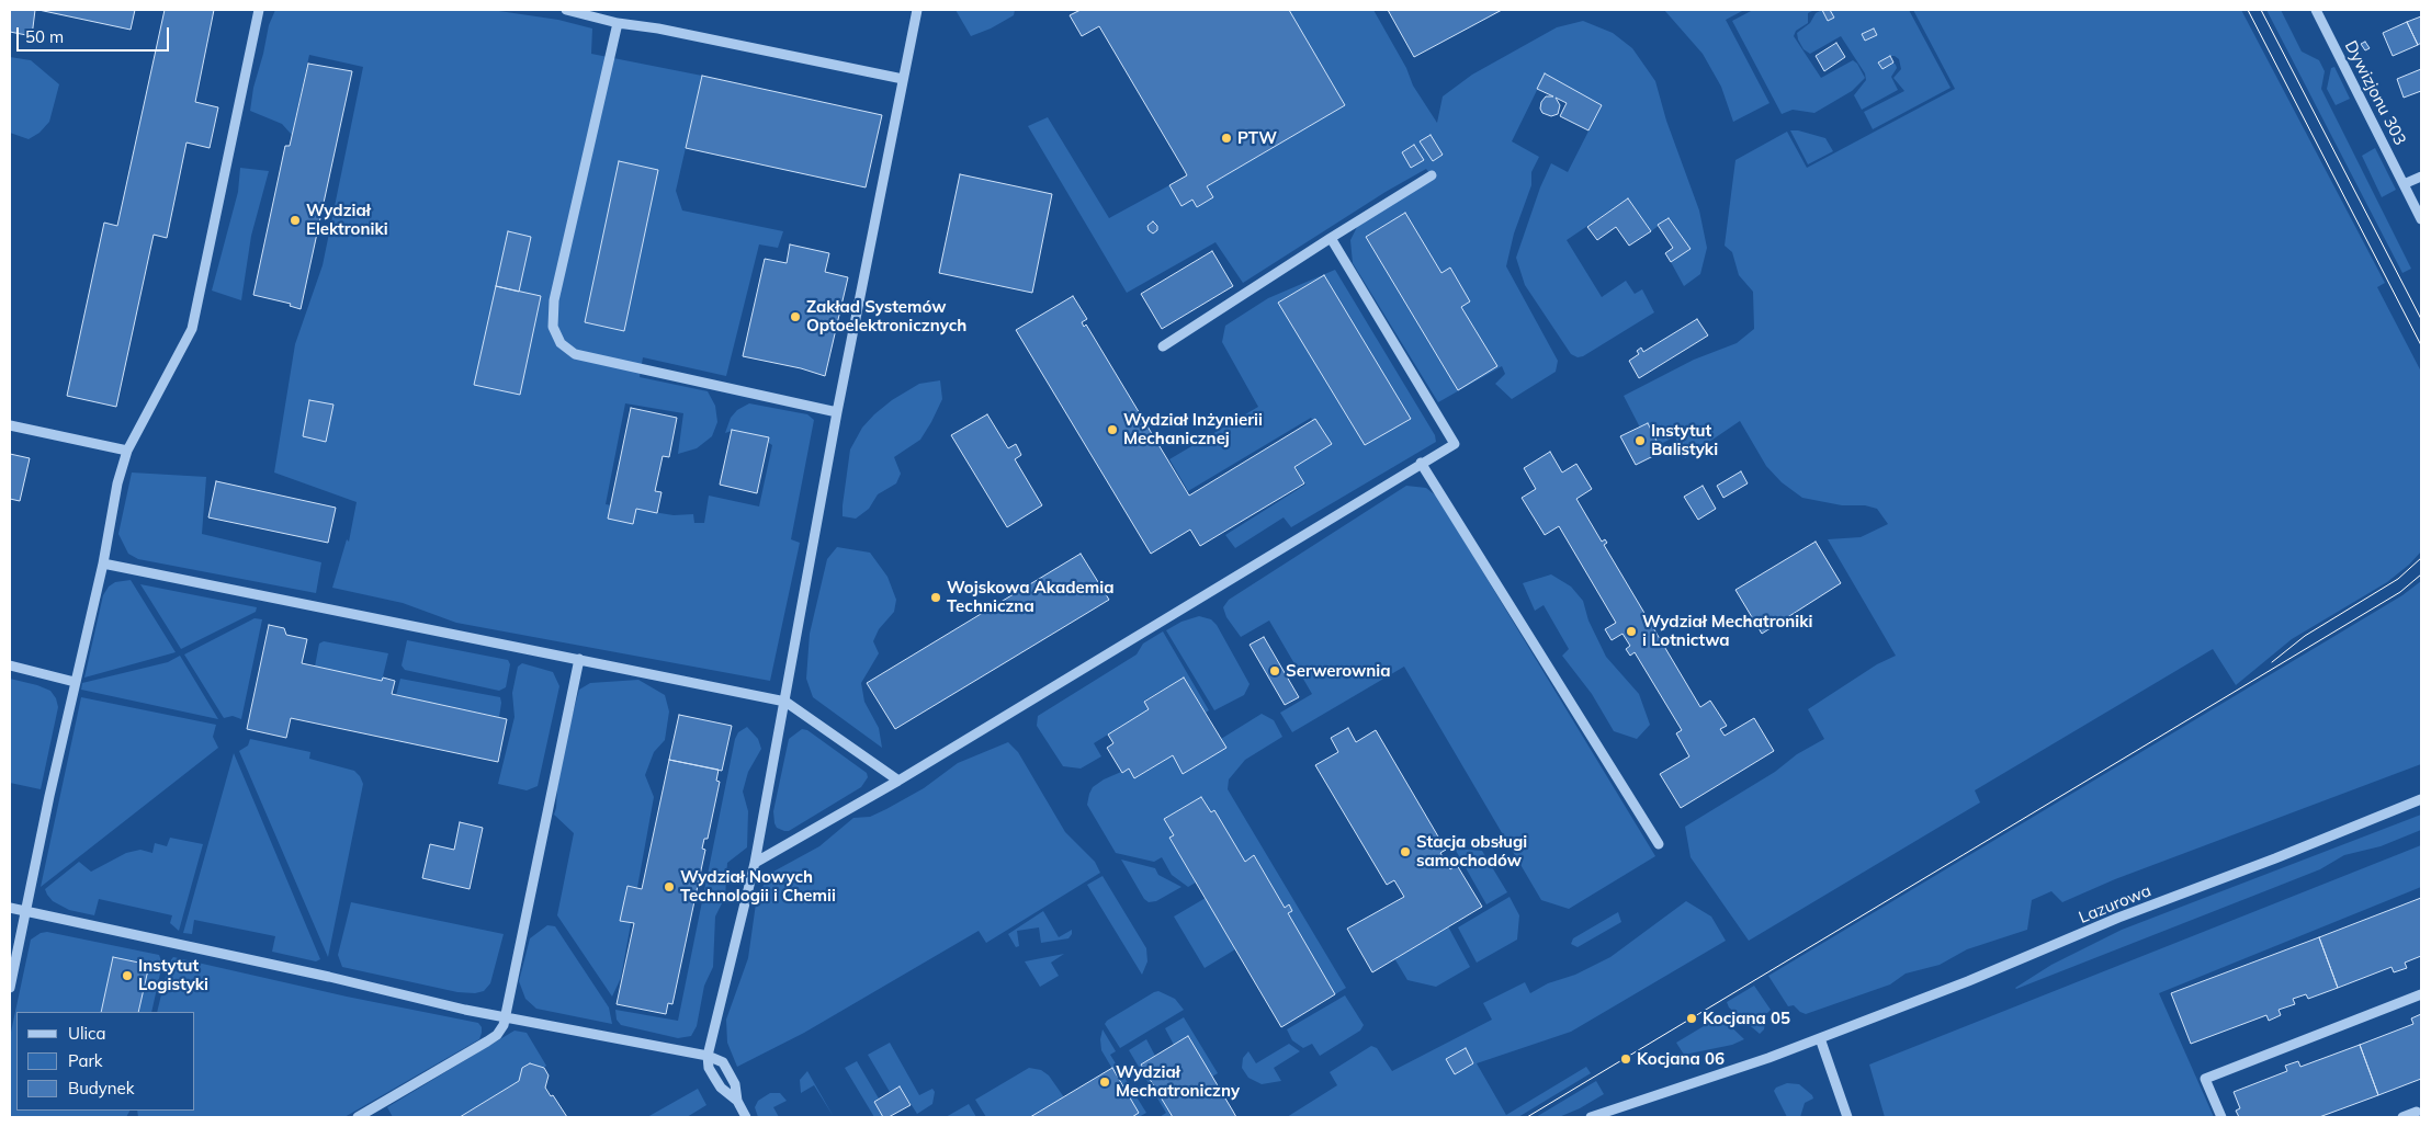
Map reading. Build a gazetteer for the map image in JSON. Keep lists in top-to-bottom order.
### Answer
{
  "streets": {
    "street": ["Dywizjonu 303", "Lazurowa"]
  },
  "places": [
    "PTW",
    "Wydział Elektroniki",
    "Zakład Systemów Optoelektronicznych",
    "Wydział Inżynierii Mechanicznej",
    "Instytut Balistyki",
    "Wojskowa Akademia Techniczna",
    "Wydział Mechatroniki i Lotnictwa",
    "Serwerownia",
    "Stacja obsługi samochodów",
    "Wydział Nowych Technologii i Chemii",
    "Instytut Logistyki",
    "Kocjana 05",
    "Kocjana 06",
    "Wydział Mechatroniczny"
  ],
  "legend": ["Ulica", "Park", "Budynek"],
  "scale_bar": "50 m"
}
